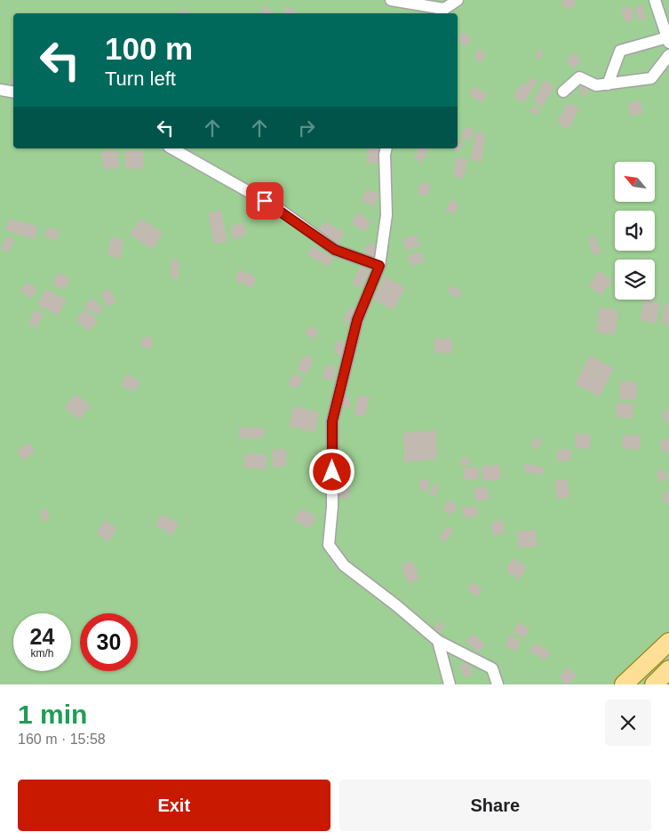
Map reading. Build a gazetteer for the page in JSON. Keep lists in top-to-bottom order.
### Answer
{
  "north": "top left",
  "page": {
    "turn": ["100 m", "Turn left"],
    "speed": "24 km/h",
    "limit": "30",
    "heading": ["1 min", "160 m · 15:58"],
    "buttons": ["Exit", "Share"]
  }
}
